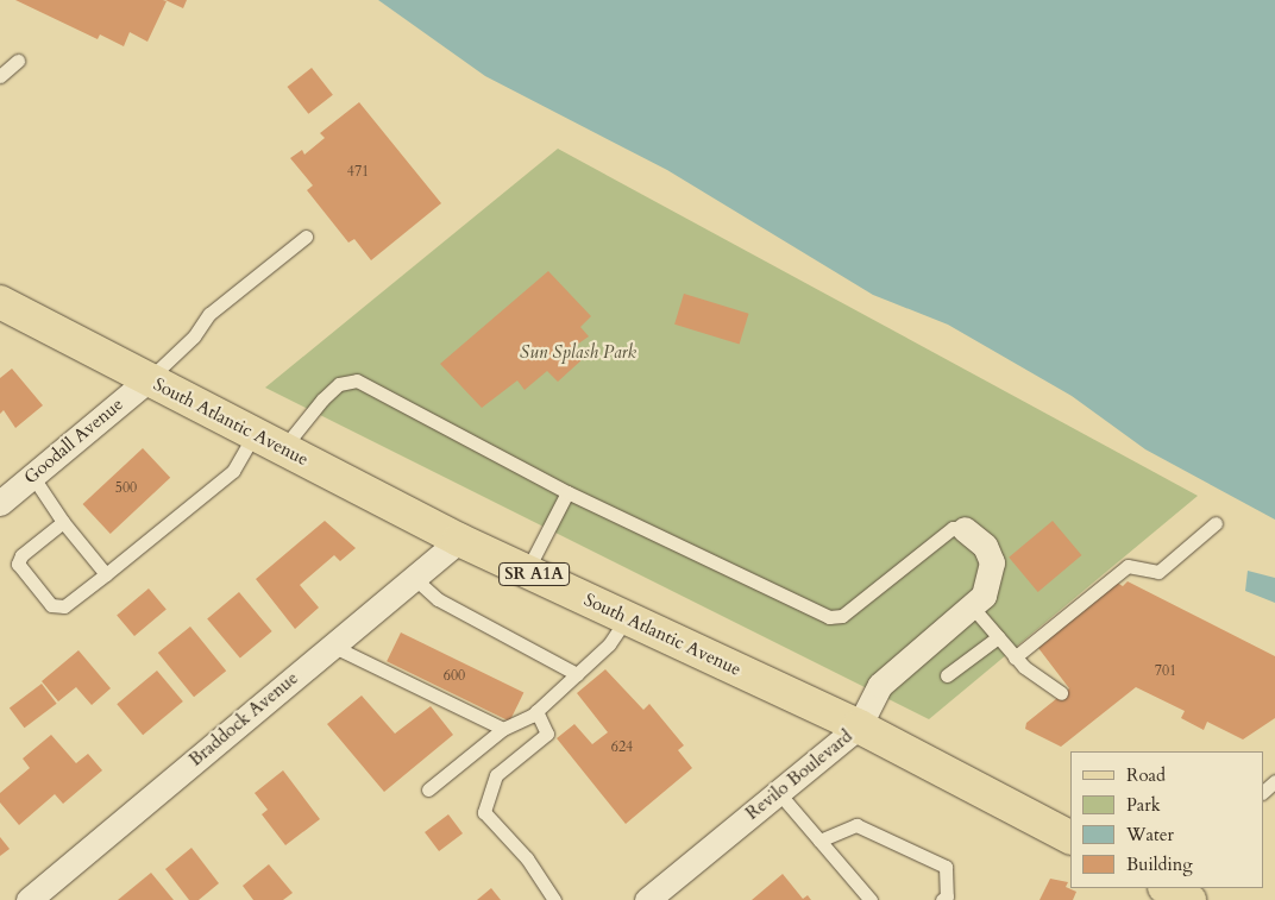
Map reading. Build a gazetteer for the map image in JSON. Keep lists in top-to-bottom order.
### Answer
{
  "streets": {
    "main road": ["South Atlantic Avenue", "SR A1A"],
    "street": ["Goodall Avenue", "Braddock Avenue", "Revilo Boulevard"]
  },
  "crossings": [
    ["South Atlantic Avenue", "Goodall Avenue"],
    ["South Atlantic Avenue", "Braddock Avenue"],
    ["South Atlantic Avenue", "Revilo Boulevard"]
  ],
  "parks": ["Sun Splash Park"],
  "house_numbers": [
    "471",
    "500",
    "701",
    "600",
    "624"
  ],
  "legend": [
    "Road",
    "Park",
    "Water",
    "Building"
  ]
}
